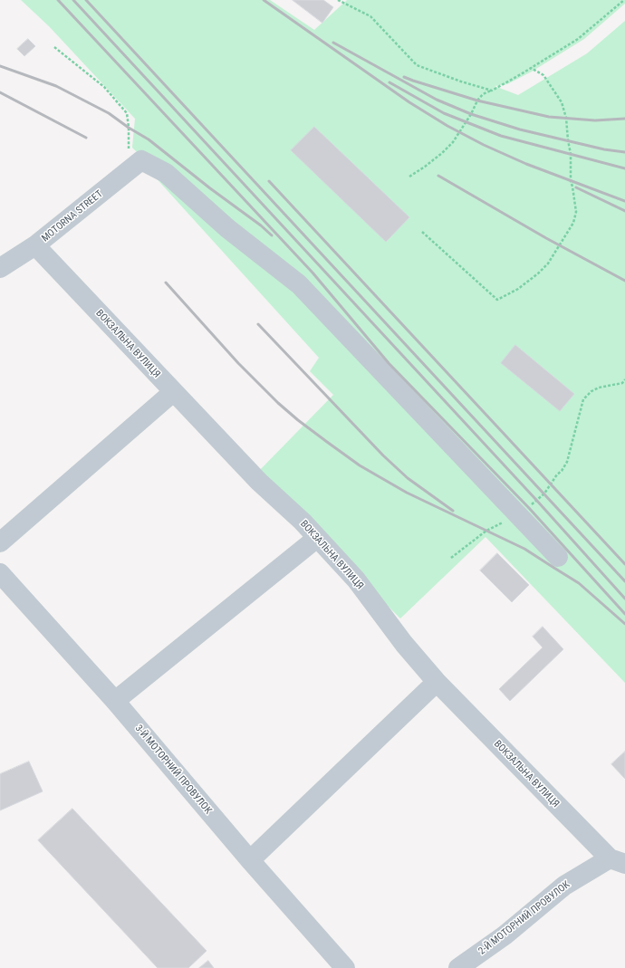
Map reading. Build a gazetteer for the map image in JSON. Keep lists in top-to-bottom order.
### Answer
{
  "streets": {
    "street": [
      "MOTORNA STREET",
      "ВОКЗАЛЬНА ВУЛИЦЯ",
      "3-Й МОТОРНИЙ ПРОВУЛОК",
      "2-Й МОТОРНИЙ ПРОВУЛОК"
    ]
  },
  "crossings": [
    ["MOTORNA STREET", "ВОКЗАЛЬНА ВУЛИЦЯ"],
    ["ВОКЗАЛЬНА ВУЛИЦЯ", "2-Й МОТОРНИЙ ПРОВУЛОК"]
  ]
}
